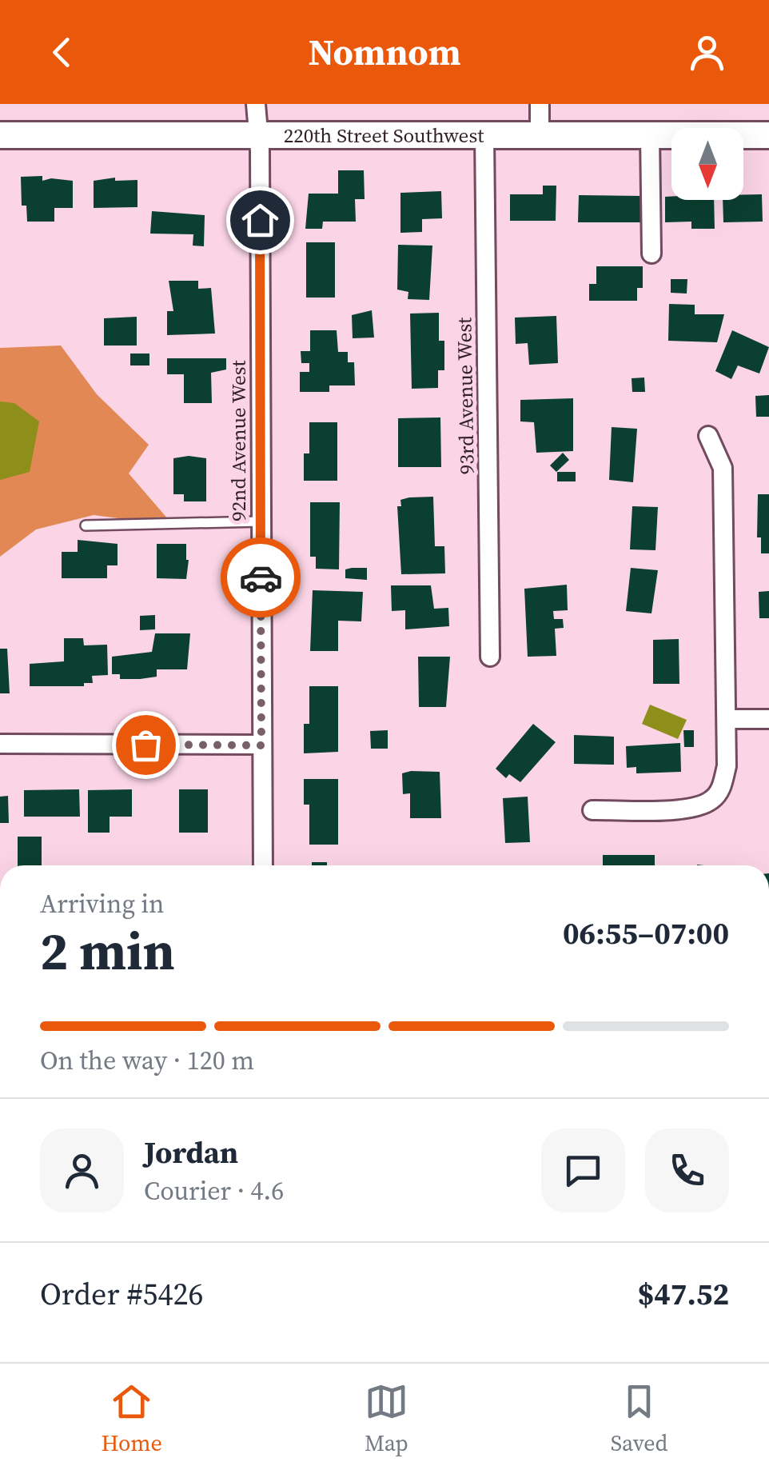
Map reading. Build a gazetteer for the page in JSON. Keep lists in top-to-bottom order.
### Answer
{
  "streets": {
    "main road": ["220th Street Southwest"],
    "street": ["93rd Avenue West", "92nd Avenue West"]
  },
  "crossings": [
    ["220th Street Southwest", "93rd Avenue West"],
    ["220th Street Southwest", "92nd Avenue West"]
  ],
  "north": "bottom",
  "page": {
    "header": "Nomnom",
    "heading": ["2 min", "Arriving in", "06:55–07:00"],
    "panel": [
      "Jordan",
      "Courier · 4.6",
      "Order #5426",
      "$47.52"
    ],
    "bar": "On the way · 120 m",
    "tabs": ["Home", "Map", "Saved"]
  }
}
